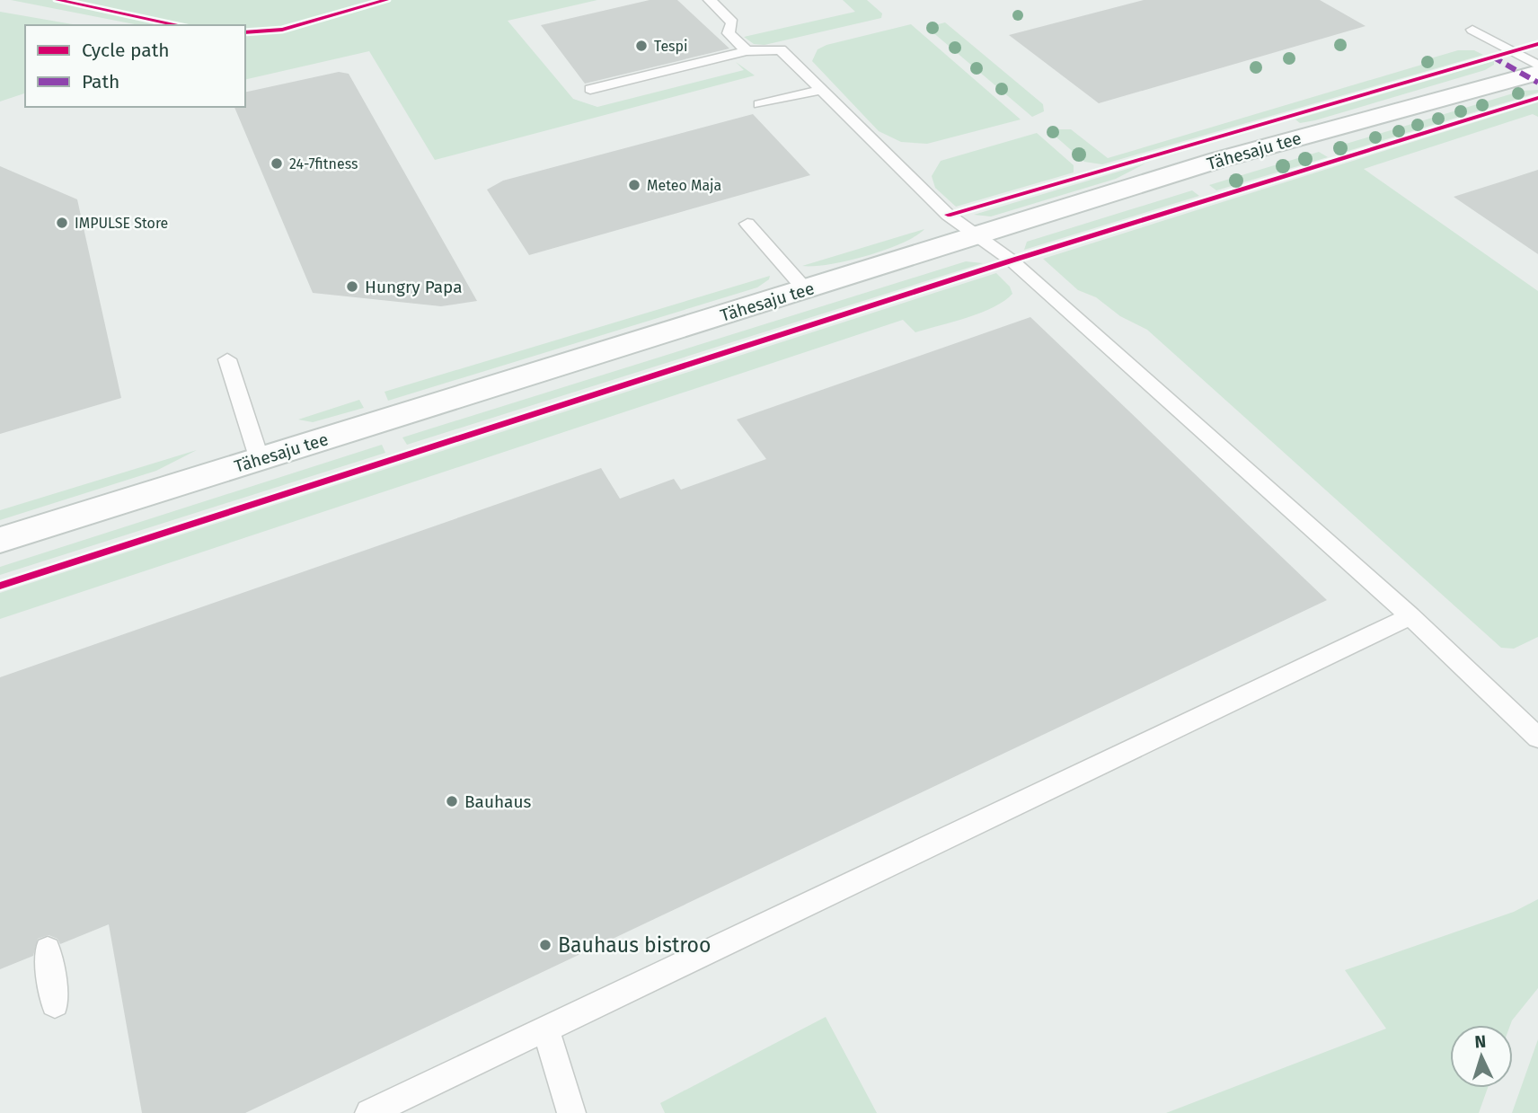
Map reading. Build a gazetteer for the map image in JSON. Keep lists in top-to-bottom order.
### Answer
{
  "streets": {
    "street": ["Tähesaju tee"]
  },
  "places": [
    "Tespi",
    "24-7fitness",
    "Meteo Maja",
    "IMPULSE Store",
    "Hungry Papa",
    "Bauhaus",
    "Bauhaus bistroo"
  ],
  "legend": ["Cycle path", "Path"],
  "north": "top"
}
